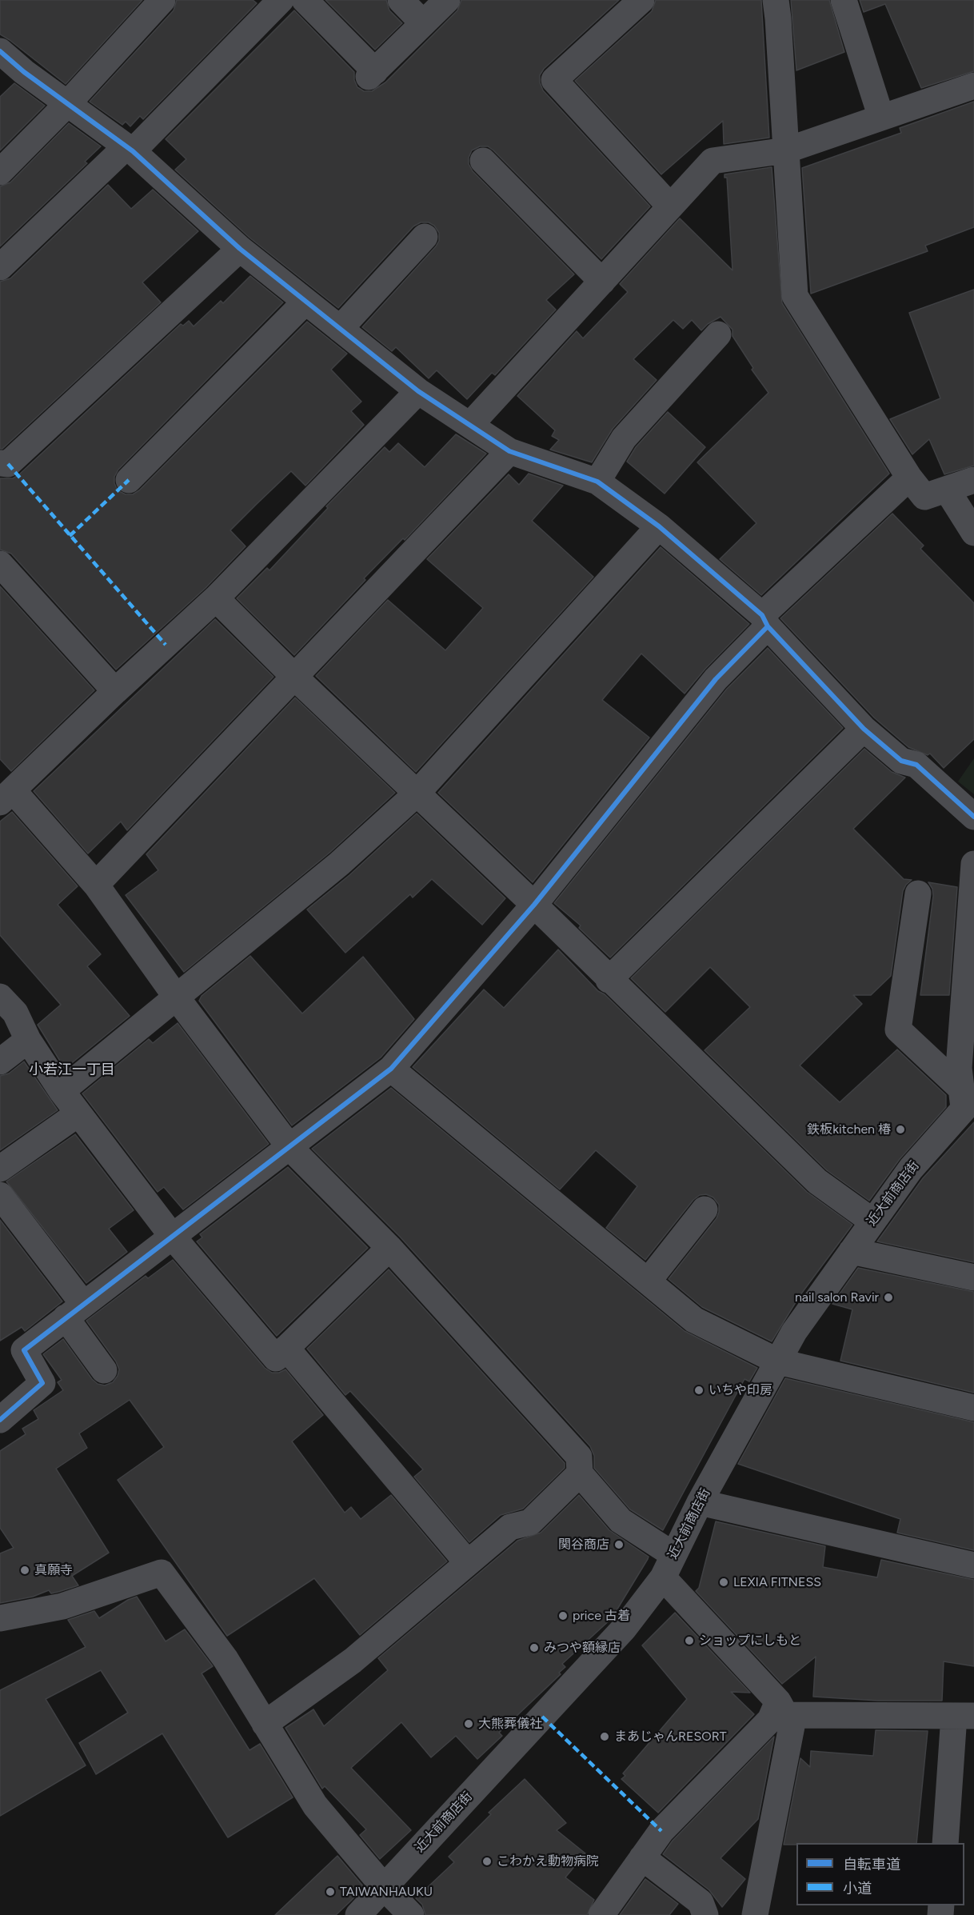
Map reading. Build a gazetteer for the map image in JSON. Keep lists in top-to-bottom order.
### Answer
{
  "streets": {
    "street": ["近大前商店街"]
  },
  "districts": ["小若江一丁目"],
  "places": [
    "鉄板kitchen 椿",
    "nail salon Ravir",
    "いちや印房",
    "関谷商店",
    "真願寺",
    "LEXIA FITNESS",
    "price 古着",
    "ショップにしもと",
    "みつや額縁店",
    "大熊葬儀社",
    "まあじゃんRESORT",
    "こわかえ動物病院",
    "TAIWANHAUKU"
  ],
  "legend": ["自転車道", "小道"]
}
